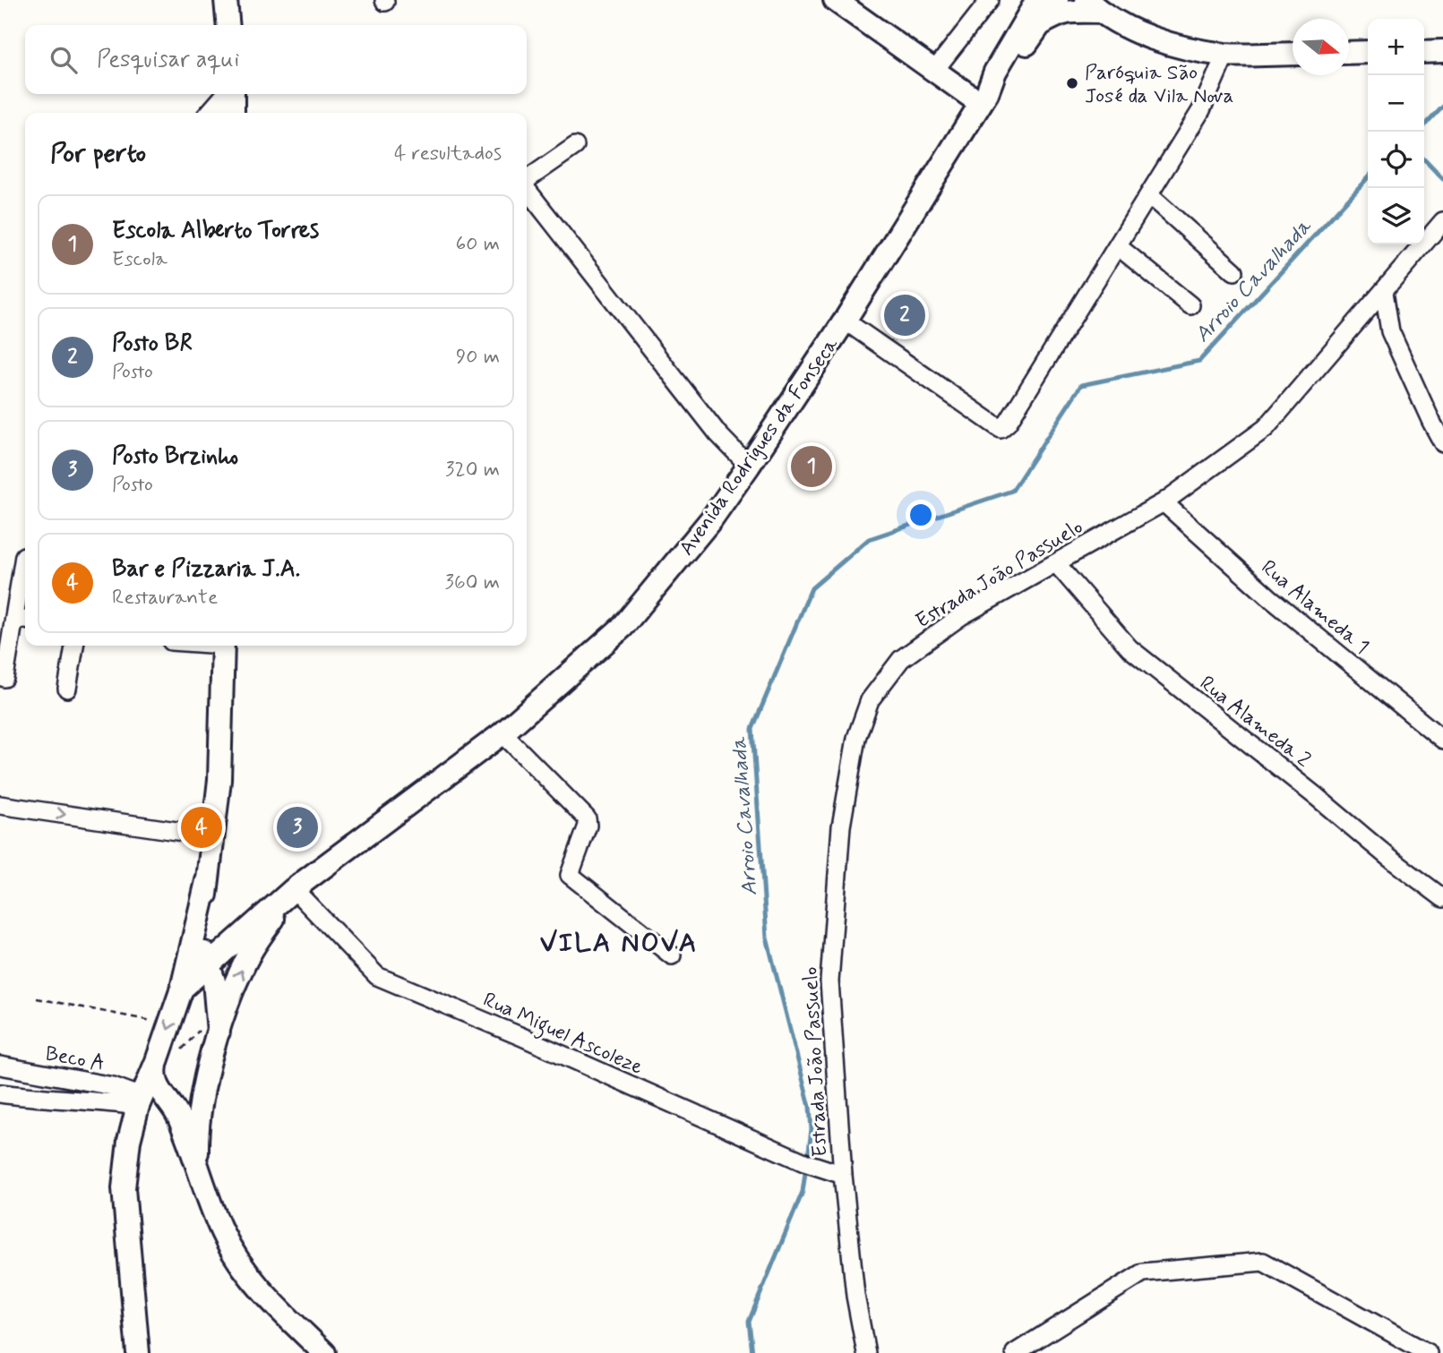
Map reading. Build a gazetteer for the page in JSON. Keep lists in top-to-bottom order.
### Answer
{
  "streets": {
    "main road": ["Avenida Rodrigues da Fonseca"],
    "street": [
      "Estrada João Passuelo",
      "Rua Alameda 1",
      "Rua Alameda 2",
      "Rua Miguel Ascoleze",
      "Beco A"
    ]
  },
  "crossings": [
    ["Avenida Rodrigues da Fonseca", "Rua Miguel Ascoleze"],
    ["Estrada João Passuelo", "Rua Alameda 1"],
    ["Estrada João Passuelo", "Rua Alameda 2"],
    ["Estrada João Passuelo", "Rua Miguel Ascoleze"]
  ],
  "districts": ["VILA NOVA"],
  "water": ["Arroio Cavalhada"],
  "places": ["Paróquia São José da Vila Nova"],
  "north": "right",
  "page": {
    "map_buttons": ["+", "−"],
    "search": "Pesquisar aqui",
    "heading": ["Por perto", "4 resultados"],
    "list": [
      {
        "mark": "1",
        "name": "Escola Alberto Torres",
        "note": "Escola",
        "value": "60 m"
      },
      {
        "mark": "2",
        "name": "Posto BR",
        "note": "Posto",
        "value": "90 m"
      },
      {
        "mark": "3",
        "name": "Posto Brzinho",
        "note": "Posto",
        "value": "320 m"
      },
      {
        "mark": "4",
        "name": "Bar e Pizzaria J.A.",
        "note": "Restaurante",
        "value": "360 m"
      }
    ],
    "pins": [
      "2",
      "1",
      "3",
      "4"
    ]
  }
}
